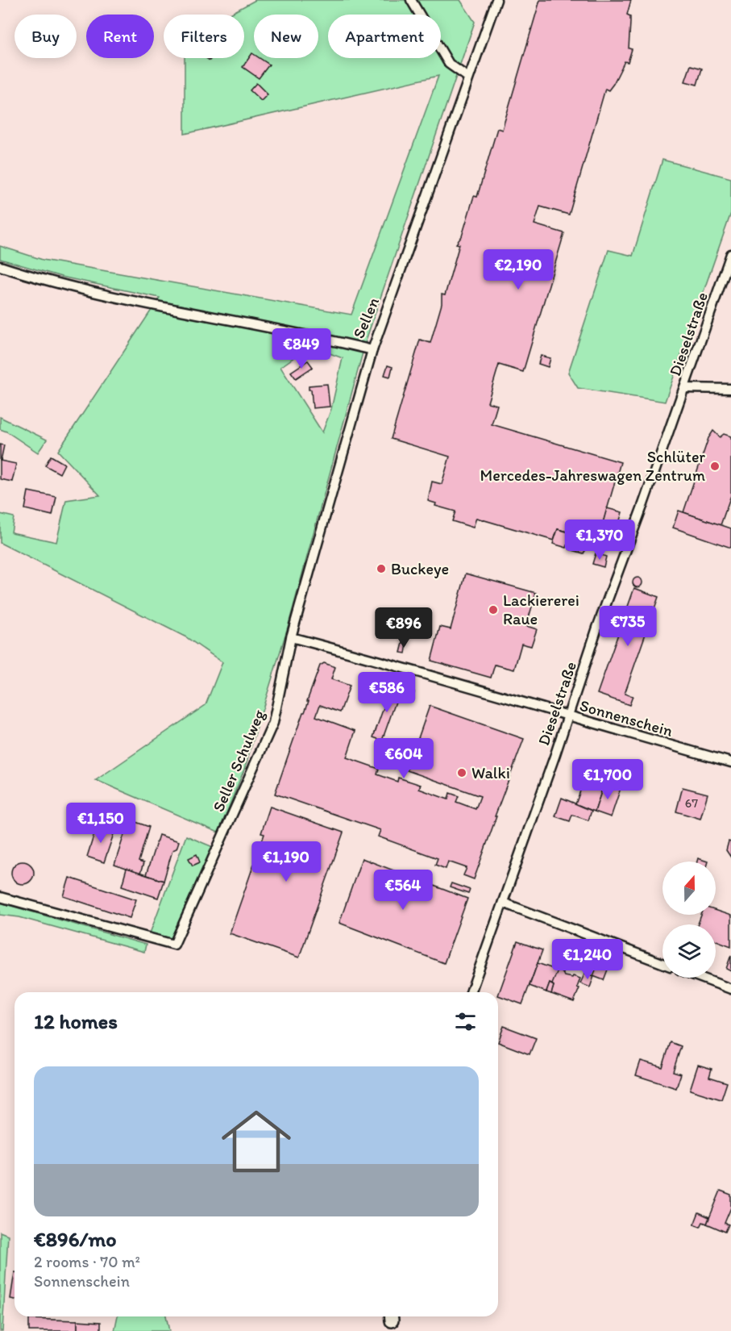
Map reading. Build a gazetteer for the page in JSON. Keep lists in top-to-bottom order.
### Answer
{
  "streets": {
    "street": [
      "Sellen",
      "Dieselstraße",
      "Sonnenschein",
      "Seller Schulweg"
    ]
  },
  "crossings": [
    ["Sellen", "Seller Schulweg"],
    ["Dieselstraße", "Sonnenschein"],
    ["Sonnenschein", "Seller Schulweg"]
  ],
  "places": [
    "Schlüter Mercedes-Jahreswagen Zentrum",
    "Buckeye",
    "Lackiererei Raue",
    "Walki"
  ],
  "house_numbers": ["67"],
  "north": "top",
  "page": {
    "chip": [
      "Buy",
      "Rent",
      "Filters",
      "New",
      "Apartment"
    ],
    "price": [
      "€2,190",
      "€849",
      "€1,370",
      "€735",
      "€896",
      "€586",
      "€604",
      "€1,700",
      "€1,150",
      "€1,190",
      "€564",
      "€1,240"
    ],
    "heading": "12 homes",
    "list": [
      {
        "name": "€896/mo",
        "note": "2 rooms · 70 m² · Sonnenschein"
      }
    ]
  }
}
